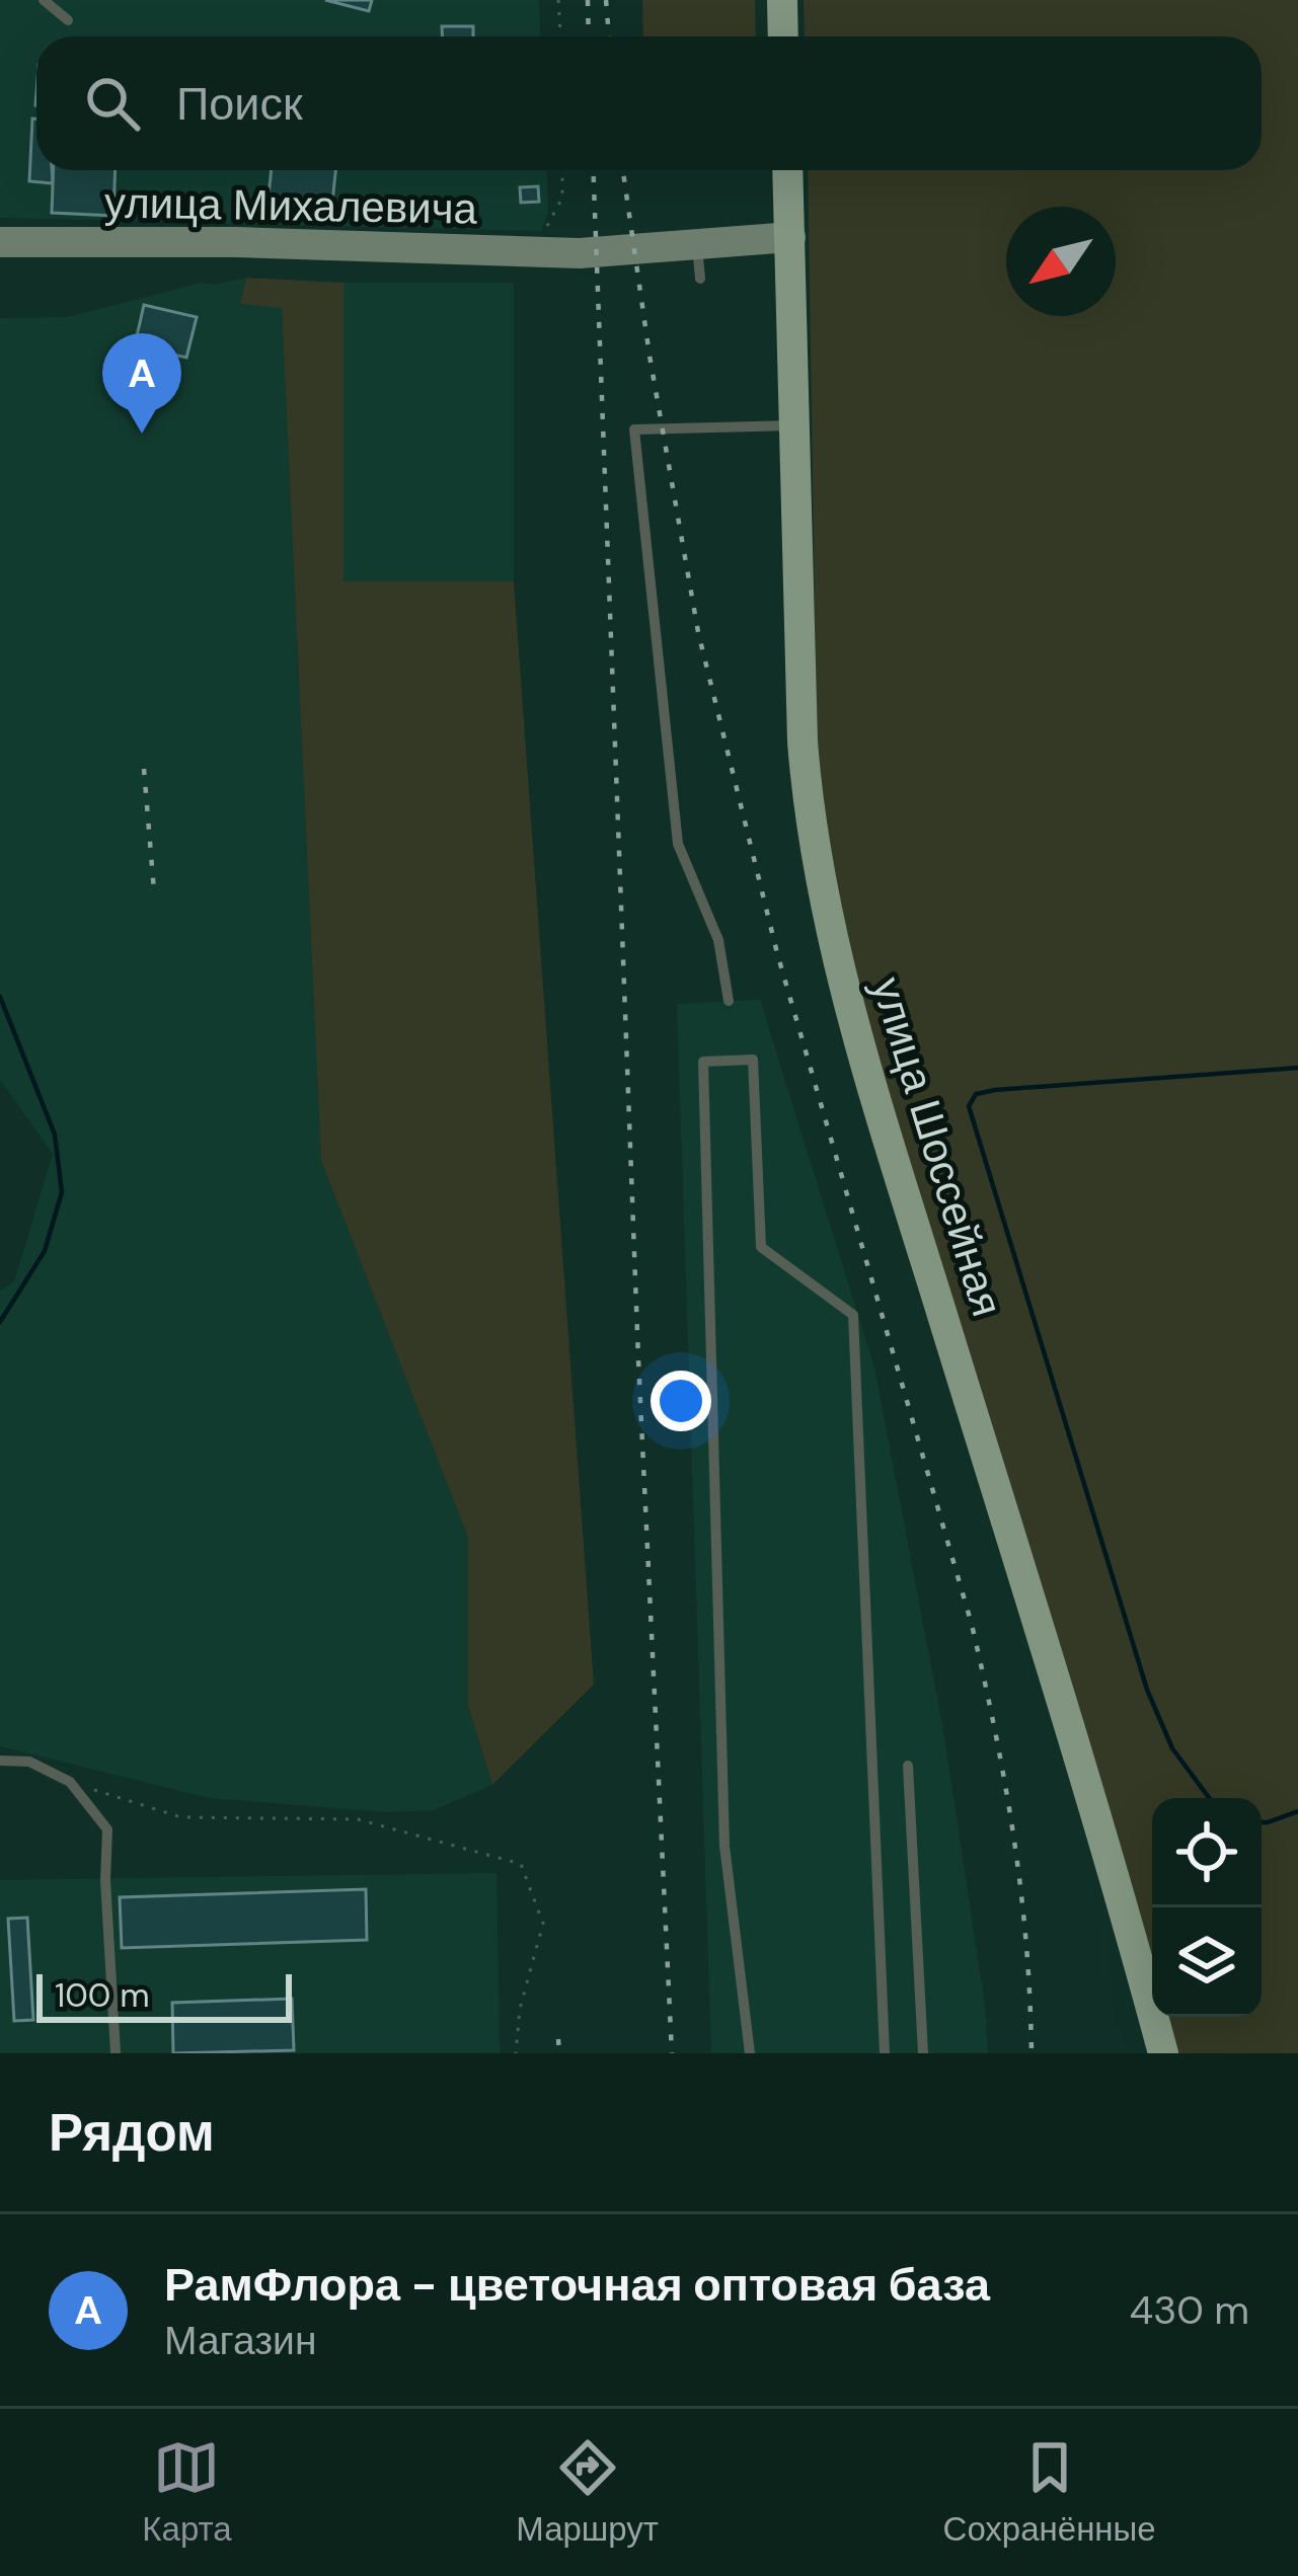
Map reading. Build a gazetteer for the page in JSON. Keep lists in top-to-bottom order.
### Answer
{
  "streets": {
    "main road": ["улица Михалевича", "улица Шоссейная"]
  },
  "crossings": [
    ["улица Михалевича", "улица Шоссейная"]
  ],
  "scale_bar": "100 m",
  "north": "bottom left",
  "page": {
    "search": "Поиск",
    "pins": "A",
    "scale": "100 m",
    "heading": "Рядом",
    "list": [
      {
        "mark": "A",
        "name": "РамФлора - цветочная оптовая база",
        "note": "Магазин",
        "value": "430 m"
      }
    ],
    "nav": ["Карта", "Маршрут", "Сохранённые"]
  }
}
